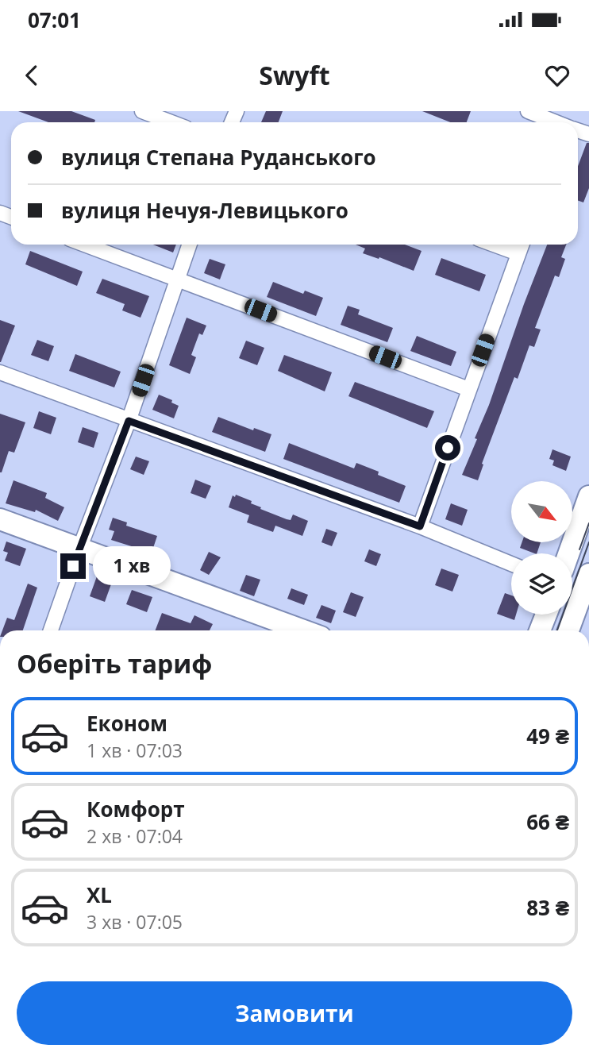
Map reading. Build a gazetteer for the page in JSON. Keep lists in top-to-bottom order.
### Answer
{
  "north": "bottom right",
  "page": {
    "status": "07:01",
    "header": "Swyft",
    "banner": ["вулиця Степана Руданського", "вулиця Нечуя-Левицького"],
    "bubble": "1 хв",
    "heading": "Оберіть тариф",
    "list": [
      {
        "name": "Економ",
        "note": "1 хв · 07:03",
        "value": "49 ₴"
      },
      {
        "name": "Комфорт",
        "note": "2 хв · 07:04",
        "value": "66 ₴"
      },
      {
        "name": "XL",
        "note": "3 хв · 07:05",
        "value": "83 ₴"
      }
    ],
    "buttons": "Замовити"
  }
}
